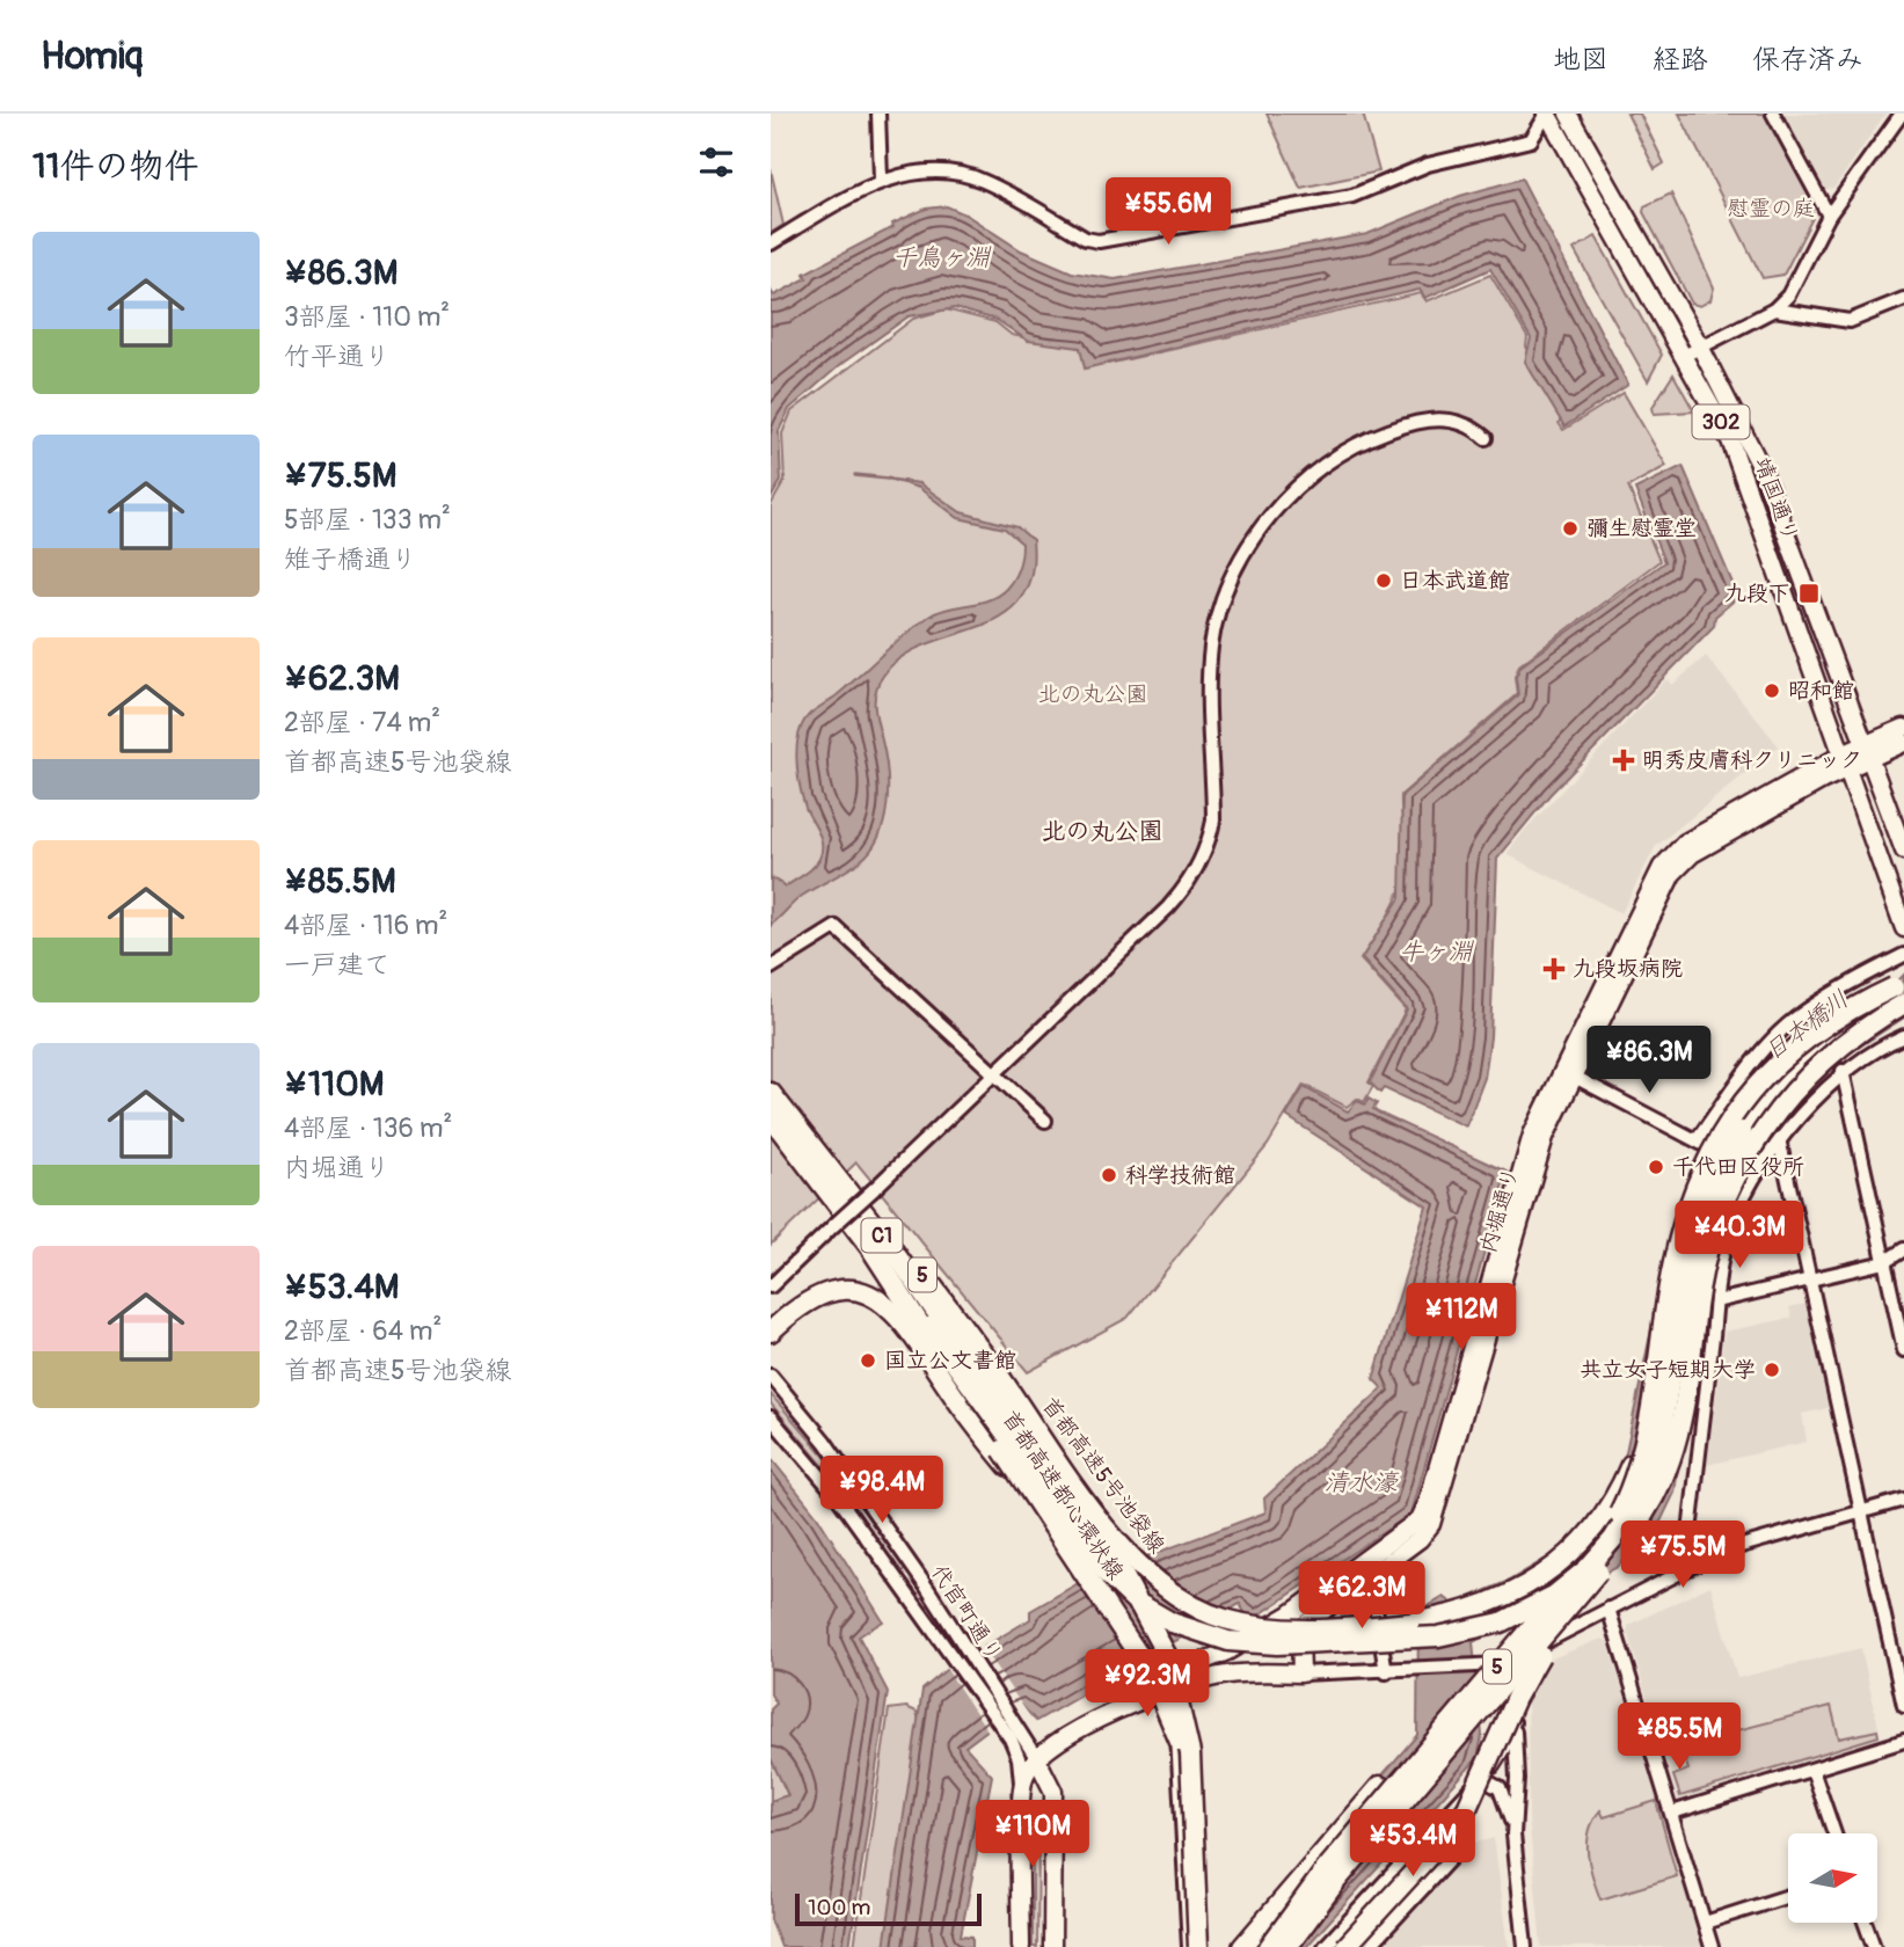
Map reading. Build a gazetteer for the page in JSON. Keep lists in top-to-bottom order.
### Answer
{
  "streets": {
    "highway": [
      "C1",
      "5",
      "首都高速5号池袋線",
      "首都高速都心環状線"
    ],
    "main road": ["302", "靖国通り", "内堀通り"],
    "street": ["代官町通り"]
  },
  "crossings": [
    ["靖国通り", "内堀通り"],
    ["内堀通り", "代官町通り"],
    ["C1", "首都高速5号池袋線"],
    ["5", "首都高速5号池袋線"],
    ["首都高速5号池袋線", "首都高速都心環状線"]
  ],
  "districts": ["北の丸公園"],
  "water": [
    "千鳥ヶ淵",
    "牛ヶ淵",
    "日本橋川",
    "清水濠"
  ],
  "parks": ["慰霊の庭", "北の丸公園"],
  "places": {
    "other": [
      "彌生慰霊堂",
      "日本武道館",
      "昭和館",
      "千代田区役所",
      "科学技術館",
      "国立公文書館",
      "共立女子短期大学"
    ],
    "transit": ["九段下"],
    "health": ["明秀皮膚科クリニック", "九段坂病院"]
  },
  "scale_bar": "100 m",
  "north": "right",
  "page": {
    "header": "Homiq",
    "nav": ["地図", "経路", "保存済み"],
    "heading": "11件の物件",
    "price": [
      "¥55.6M",
      "¥86.3M",
      "¥40.3M",
      "¥112M",
      "¥98.4M",
      "¥75.5M",
      "¥62.3M",
      "¥92.3M",
      "¥85.5M",
      "¥110M",
      "¥53.4M"
    ],
    "list": [
      {
        "name": "¥86.3M",
        "note": "3部屋 · 110 m² · 竹平通り"
      },
      {
        "name": "¥75.5M",
        "note": "5部屋 · 133 m² · 雉子橋通り"
      },
      {
        "name": "¥62.3M",
        "note": "2部屋 · 74 m² · 首都高速5号池袋線"
      },
      {
        "name": "¥85.5M",
        "note": "4部屋 · 116 m² · 一戸建て"
      },
      {
        "name": "¥110M",
        "note": "4部屋 · 136 m² · 内堀通り"
      },
      {
        "name": "¥53.4M",
        "note": "2部屋 · 64 m² · 首都高速5号池袋線"
      }
    ],
    "scale": "100 m"
  }
}
